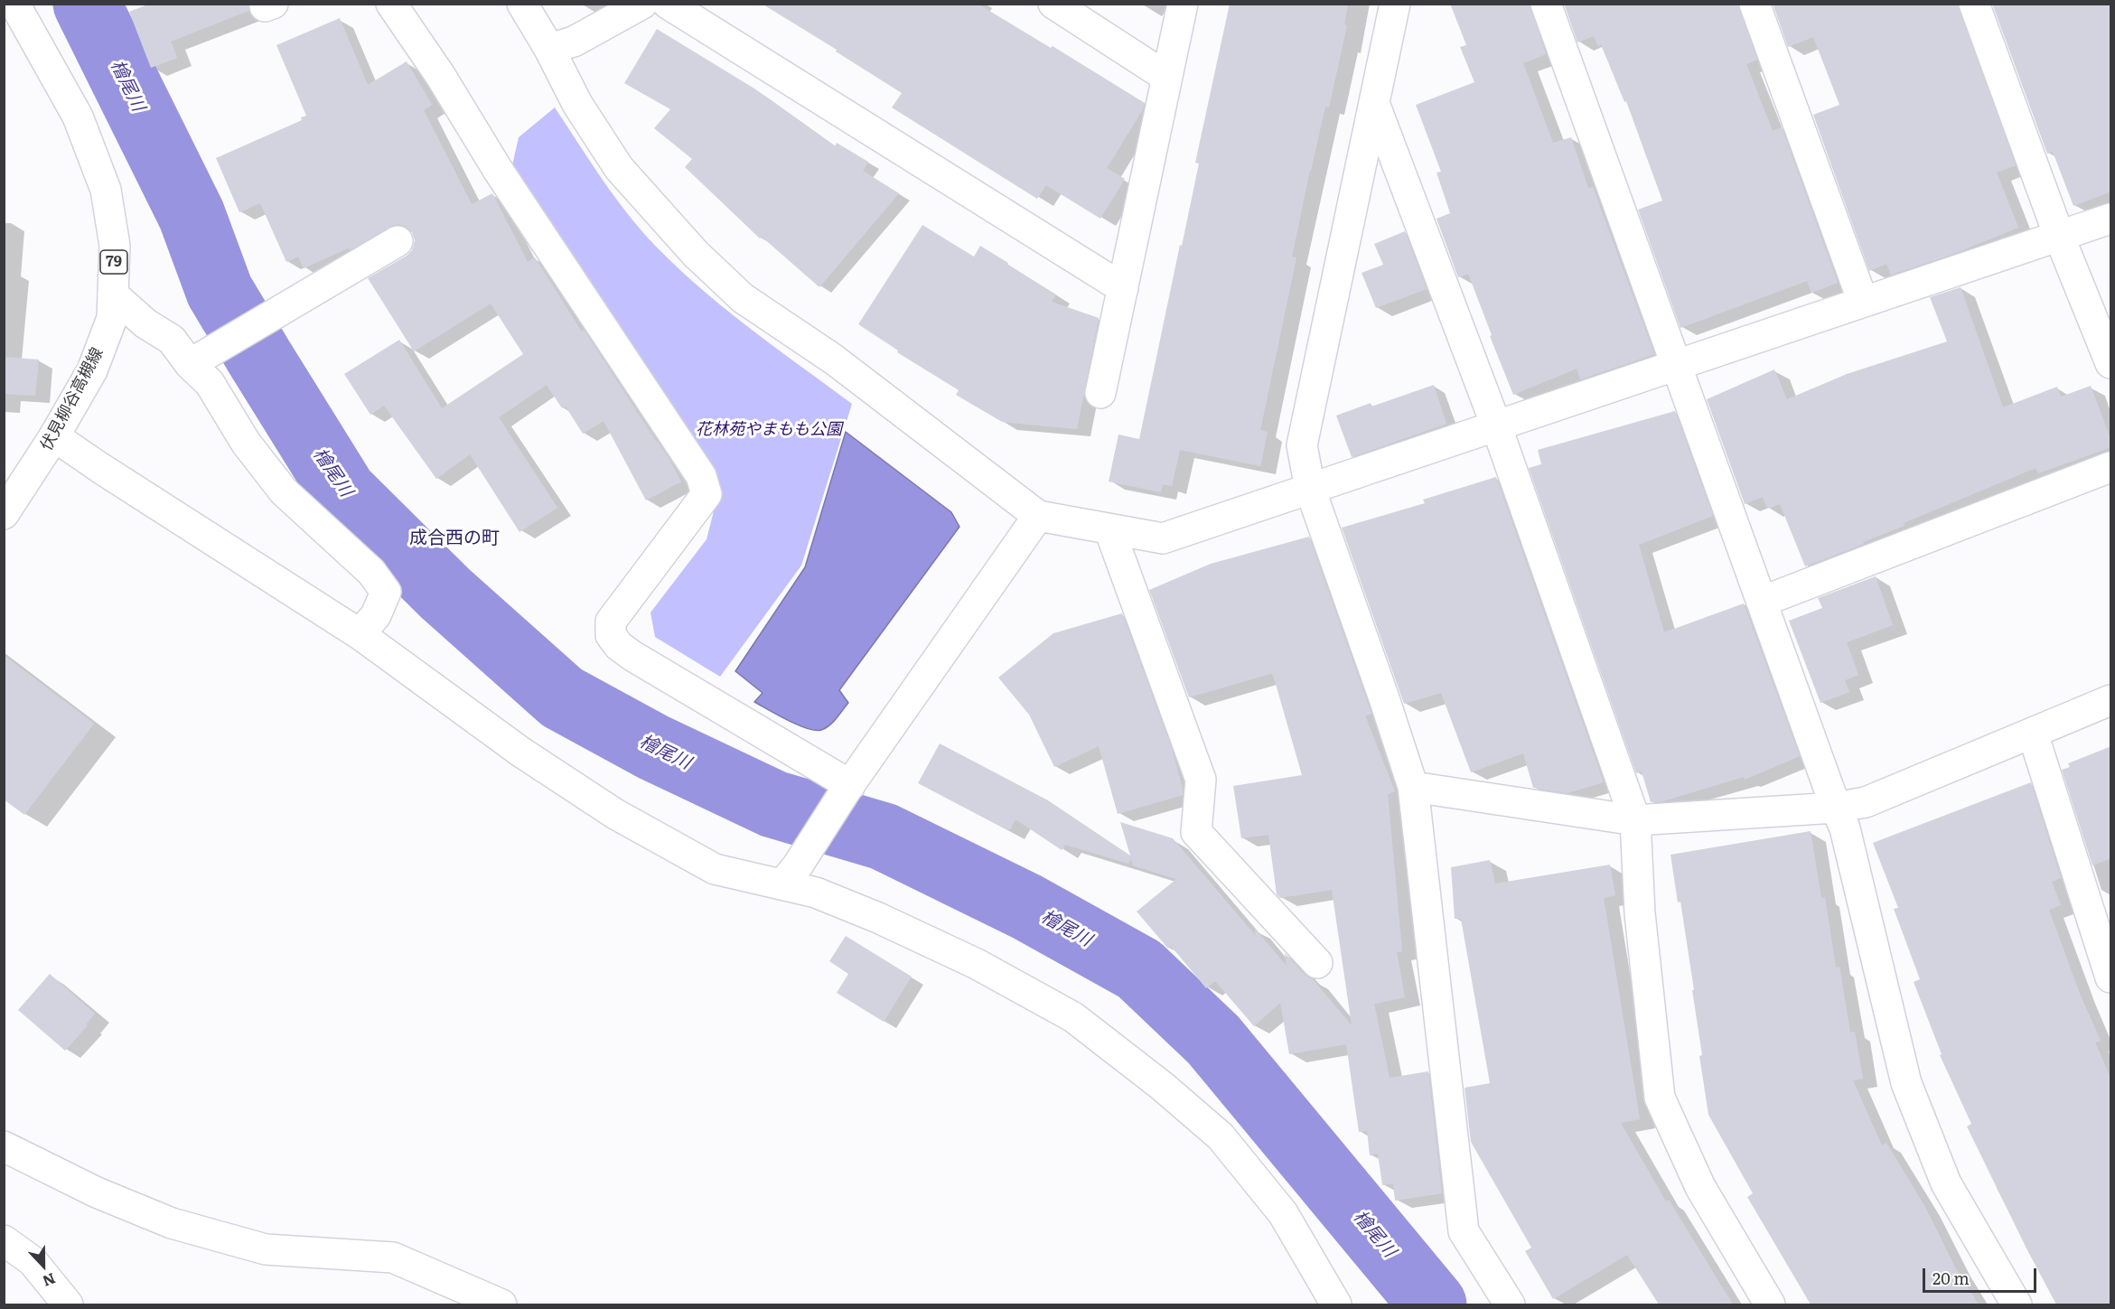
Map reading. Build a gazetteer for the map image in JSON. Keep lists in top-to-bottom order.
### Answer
{
  "streets": {
    "street": ["79", "伏見柳谷高槻線"]
  },
  "districts": ["成合西の町"],
  "water": ["檜尾川"],
  "parks": ["花林苑やまもも公園"],
  "scale_bar": "20 m",
  "north": "bottom"
}
